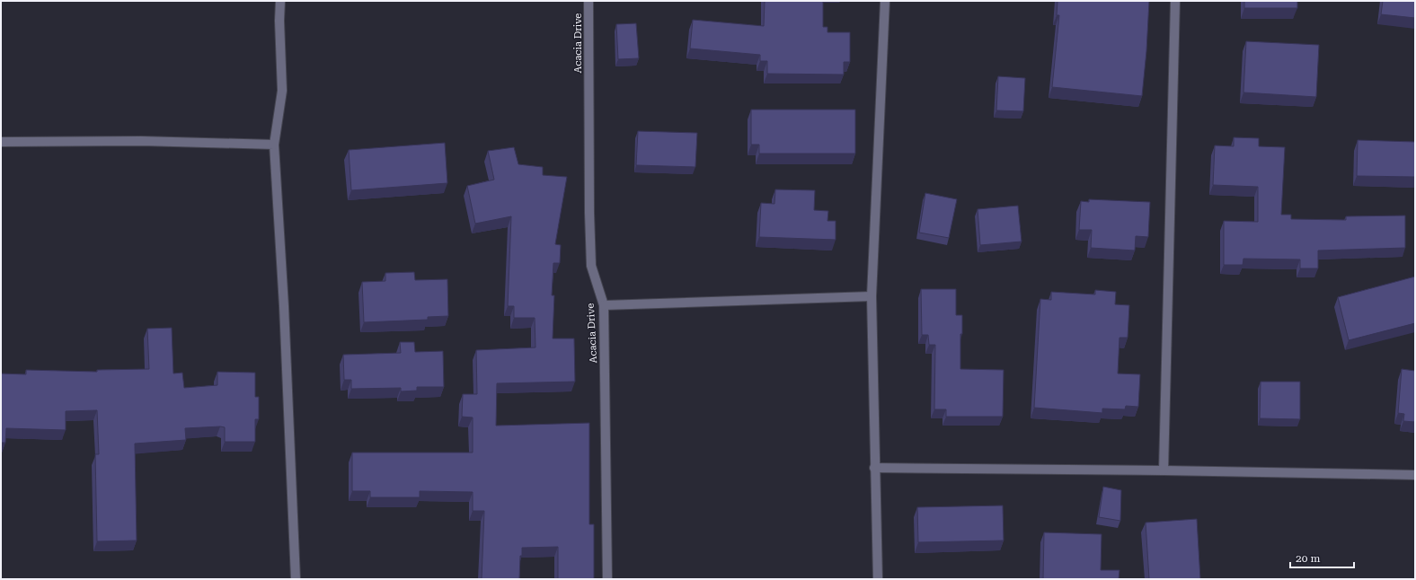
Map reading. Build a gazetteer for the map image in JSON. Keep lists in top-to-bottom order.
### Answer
{
  "streets": {
    "street": ["Acacia Drive"]
  },
  "scale_bar": "20 m"
}
